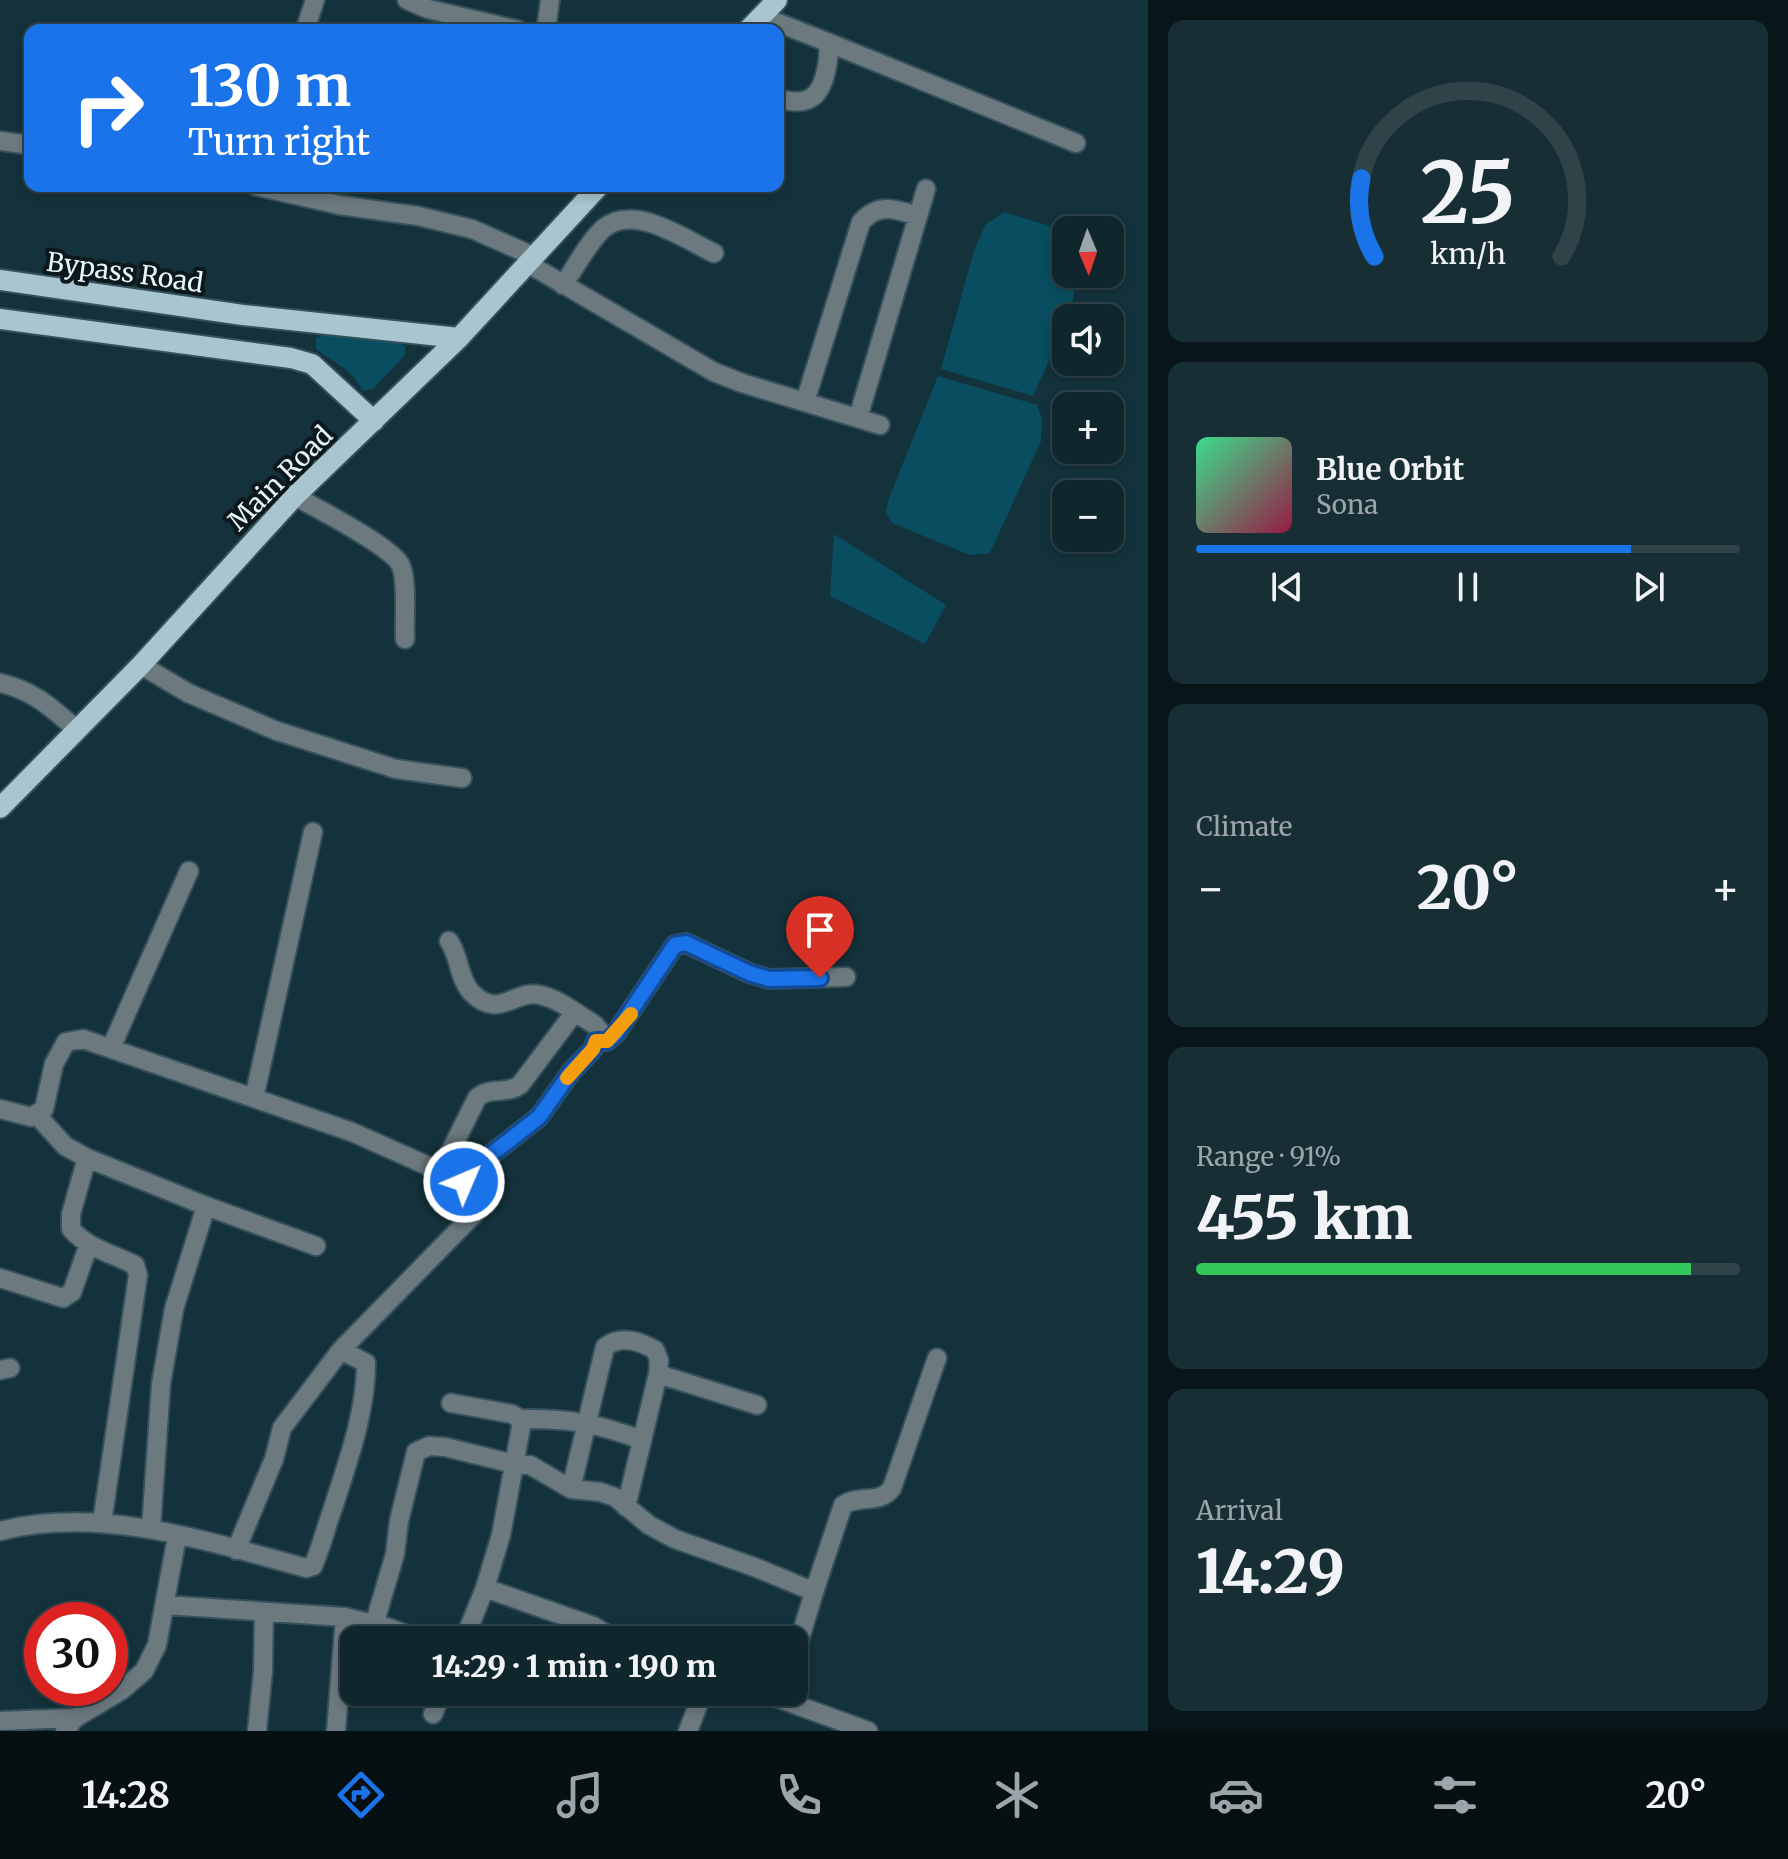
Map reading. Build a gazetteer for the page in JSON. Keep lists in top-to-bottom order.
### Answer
{
  "streets": {
    "main road": ["Bypass Road", "Main Road"]
  },
  "crossings": [
    ["Bypass Road", "Main Road"]
  ],
  "north": "bottom",
  "page": {
    "turn": ["130 m", "Turn right"],
    "map_buttons": ["+", "−"],
    "song": ["Blue Orbit", "Sona"],
    "tile": [
      "Climate",
      ["Range · 91%", "455 km"],
      ["Arrival", "14:29"]
    ],
    "heat": ["−", "20°", "+"],
    "limit": "30",
    "trip": "14:29 · 1 min · 190 m",
    "tabs": ["14:28", "20°"],
    "gauge": ["25", "km/h"]
  }
}
